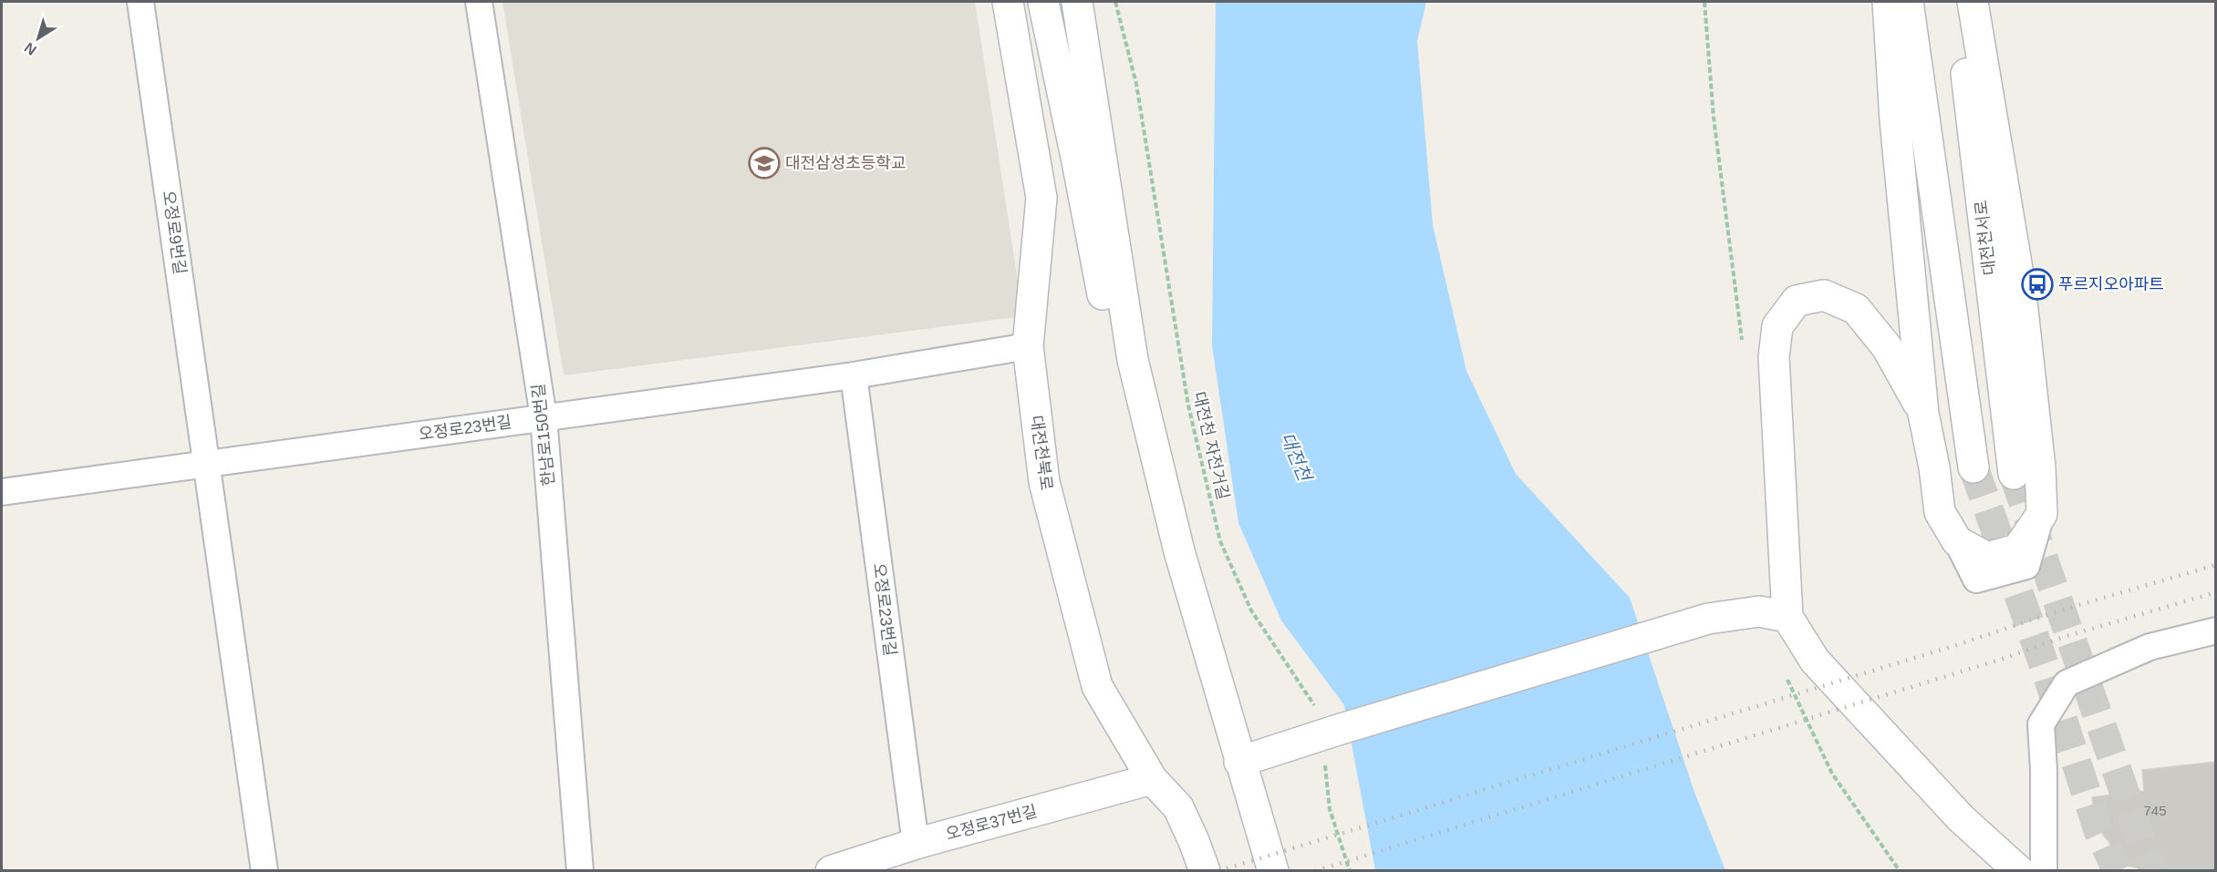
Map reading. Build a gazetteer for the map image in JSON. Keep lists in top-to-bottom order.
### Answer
{
  "streets": {
    "main road": ["대전천서로", "대전천북로", "오정로37번길"],
    "street": ["오정로9번길", "오정로23번길", "한남로150번길"],
    "path": ["대전천 자전거길"]
  },
  "crossings": [
    ["오정로9번길", "오정로23번길"],
    ["오정로23번길", "한남로150번길"],
    ["오정로23번길", "대전천북로"],
    ["오정로23번길", "오정로37번길"],
    ["대전천북로", "오정로37번길"]
  ],
  "water": ["대전천"],
  "places": {
    "school or university": ["대전삼성초등학교"],
    "bus stop": ["푸르지오아파트"]
  },
  "house_numbers": ["745"],
  "north": "bottom left"
}
